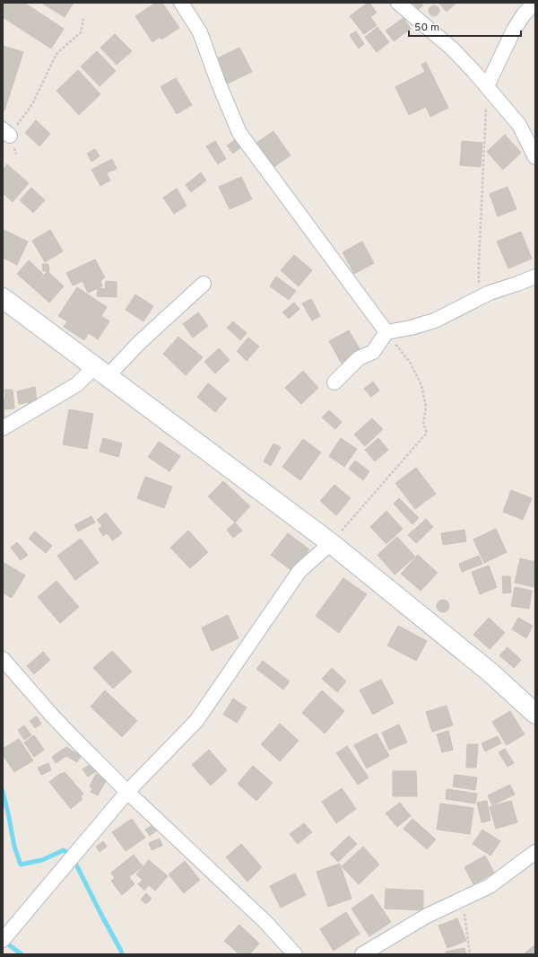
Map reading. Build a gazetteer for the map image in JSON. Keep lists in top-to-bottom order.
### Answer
{
  "scale_bar": "50 m"
}
